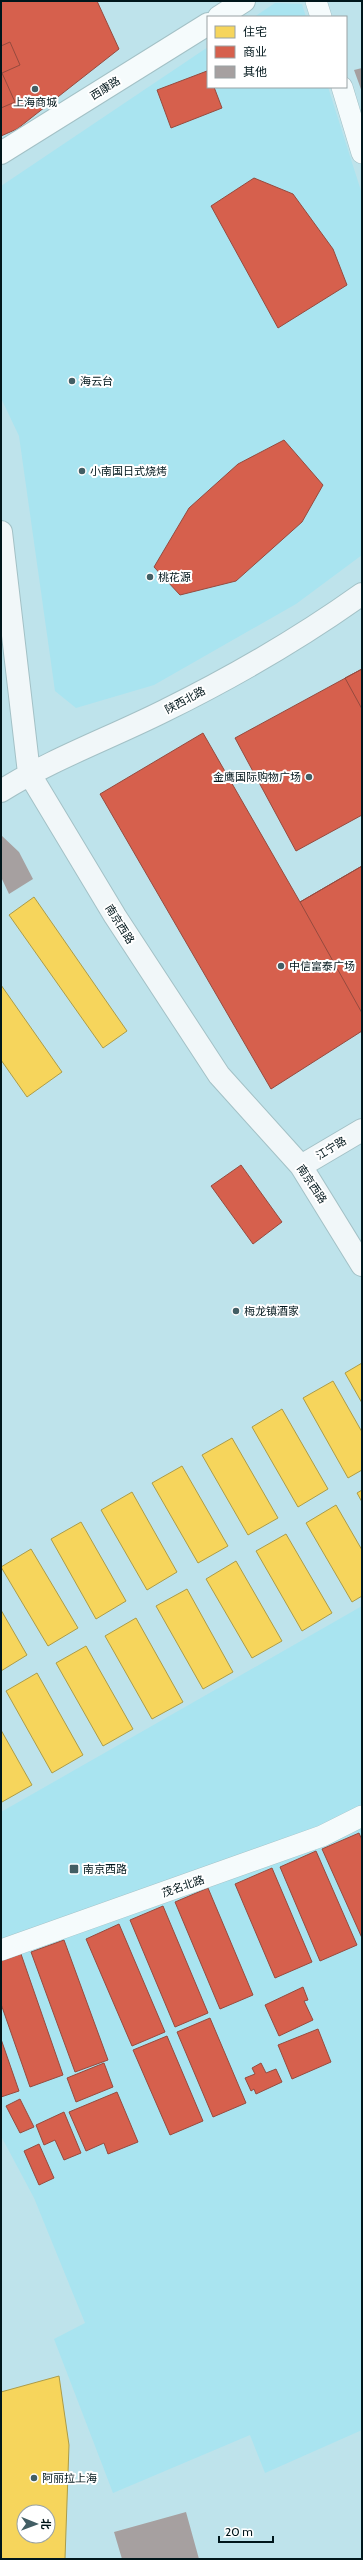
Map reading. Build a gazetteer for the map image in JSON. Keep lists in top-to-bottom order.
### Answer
{
  "streets": {
    "main road": ["陕西北路", "南京西路", "江宁路"],
    "street": ["西康路", "茂名北路"]
  },
  "crossings": [
    ["陕西北路", "南京西路"],
    ["南京西路", "江宁路"]
  ],
  "places": {
    "other": [
      "上海商城",
      "海云台",
      "小南国日式烧烤",
      "桃花源",
      "金鹰国际购物广场",
      "中信富泰广场",
      "梅龙镇酒家",
      "阿丽拉上海"
    ],
    "transit": ["南京西路"]
  },
  "legend": ["住宅", "商业", "其他"],
  "scale_bar": "20 m",
  "north": "right"
}
